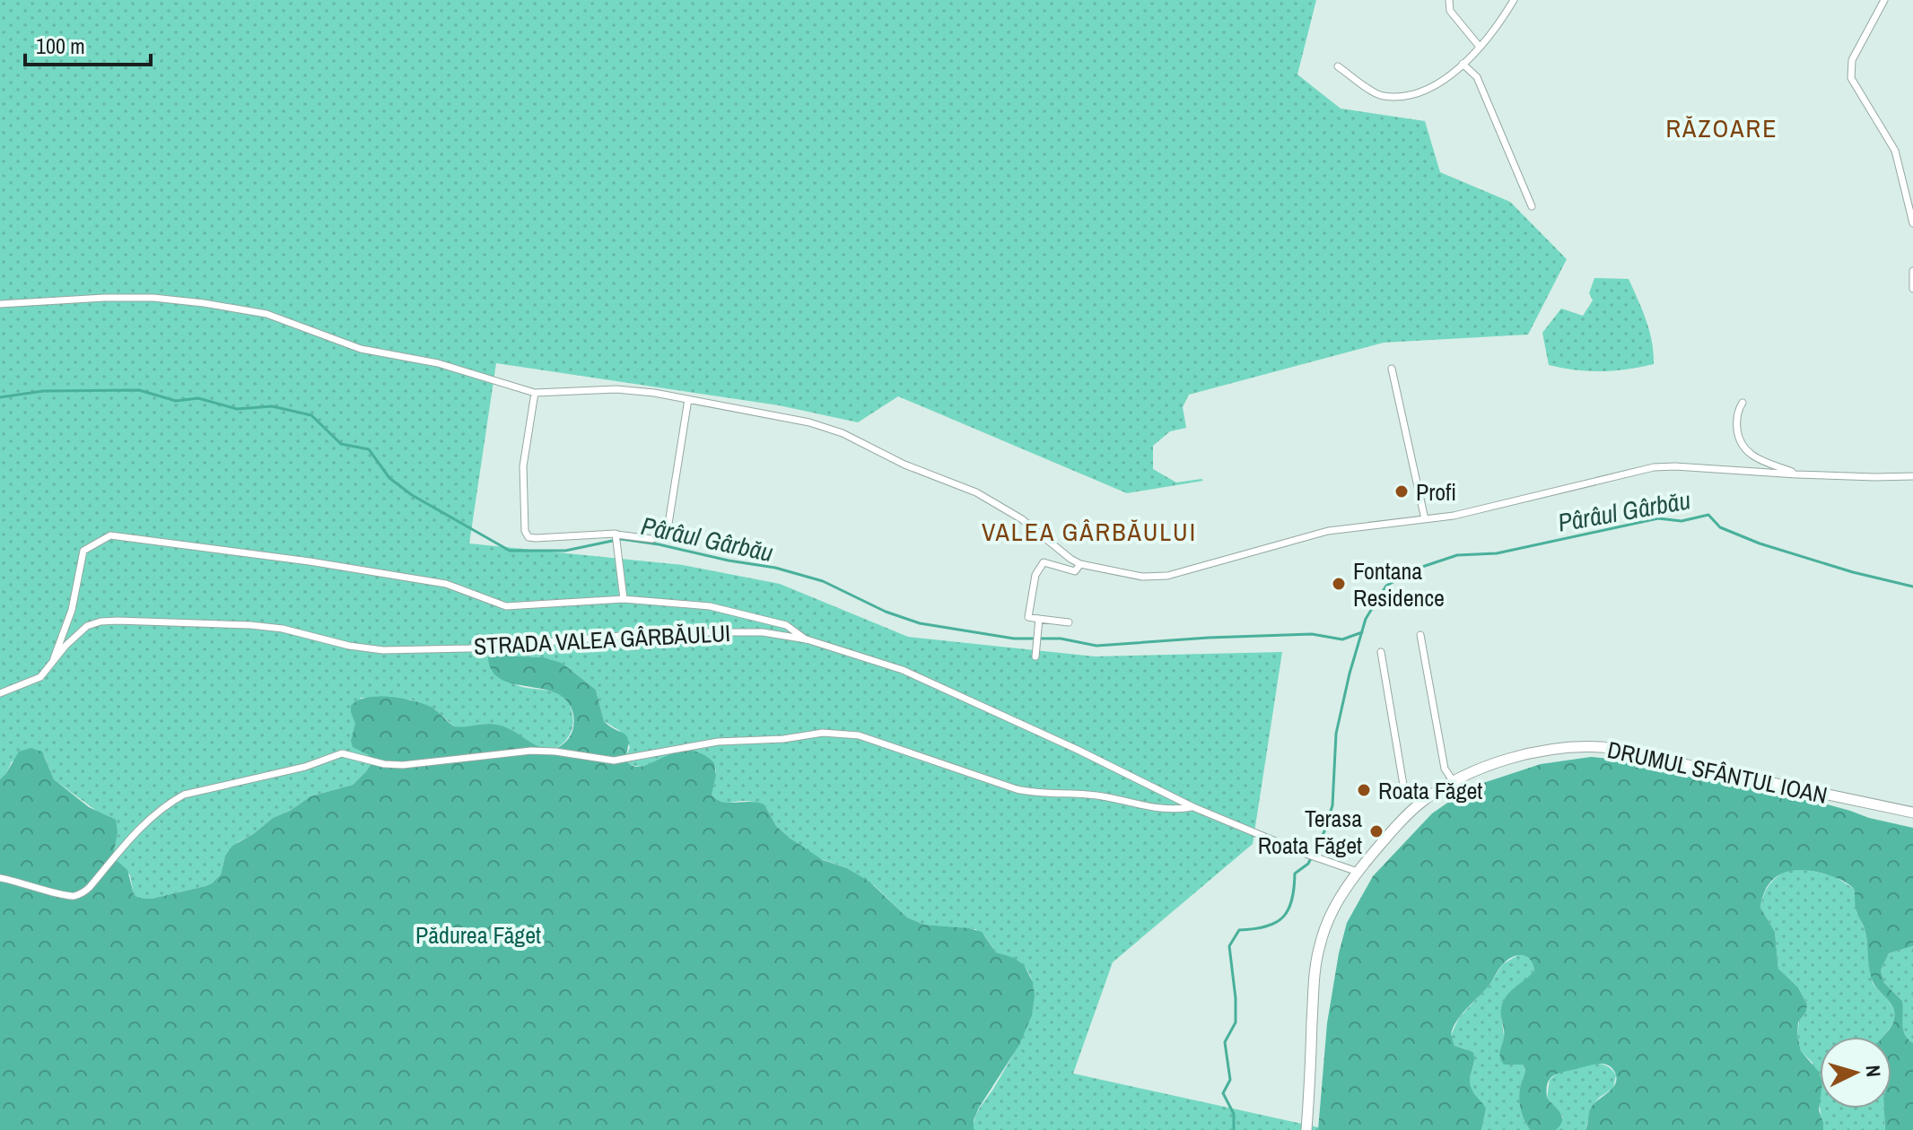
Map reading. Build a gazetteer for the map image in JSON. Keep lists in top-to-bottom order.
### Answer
{
  "streets": {
    "main road": ["DRUMUL SFÂNTUL IOAN"],
    "street": ["STRADA VALEA GÂRBĂULUI"]
  },
  "crossings": [
    ["STRADA VALEA GÂRBĂULUI", "DRUMUL SFÂNTUL IOAN"]
  ],
  "districts": ["RĂZOARE", "VALEA GÂRBĂULUI"],
  "water": ["Pârâul Gârbău"],
  "parks": ["Pădurea Făget"],
  "places": [
    "Profi",
    "Fontana Residence",
    "Roata Făget",
    "Terasa Roata Făget"
  ],
  "scale_bar": "100 m",
  "north": "right"
}
